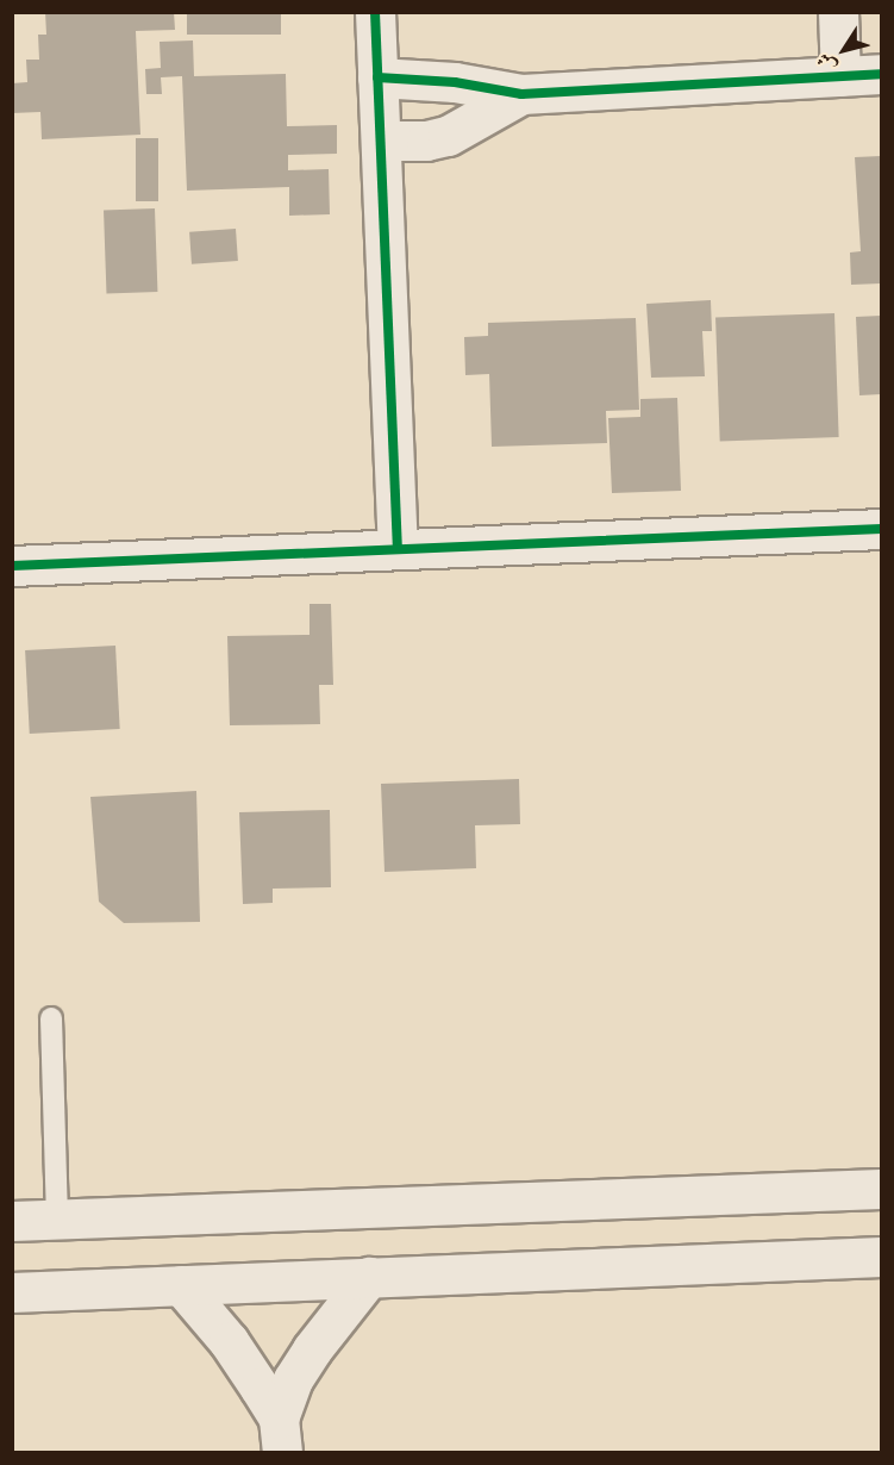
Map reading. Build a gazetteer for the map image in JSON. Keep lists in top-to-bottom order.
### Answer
{
  "north": "bottom left"
}
